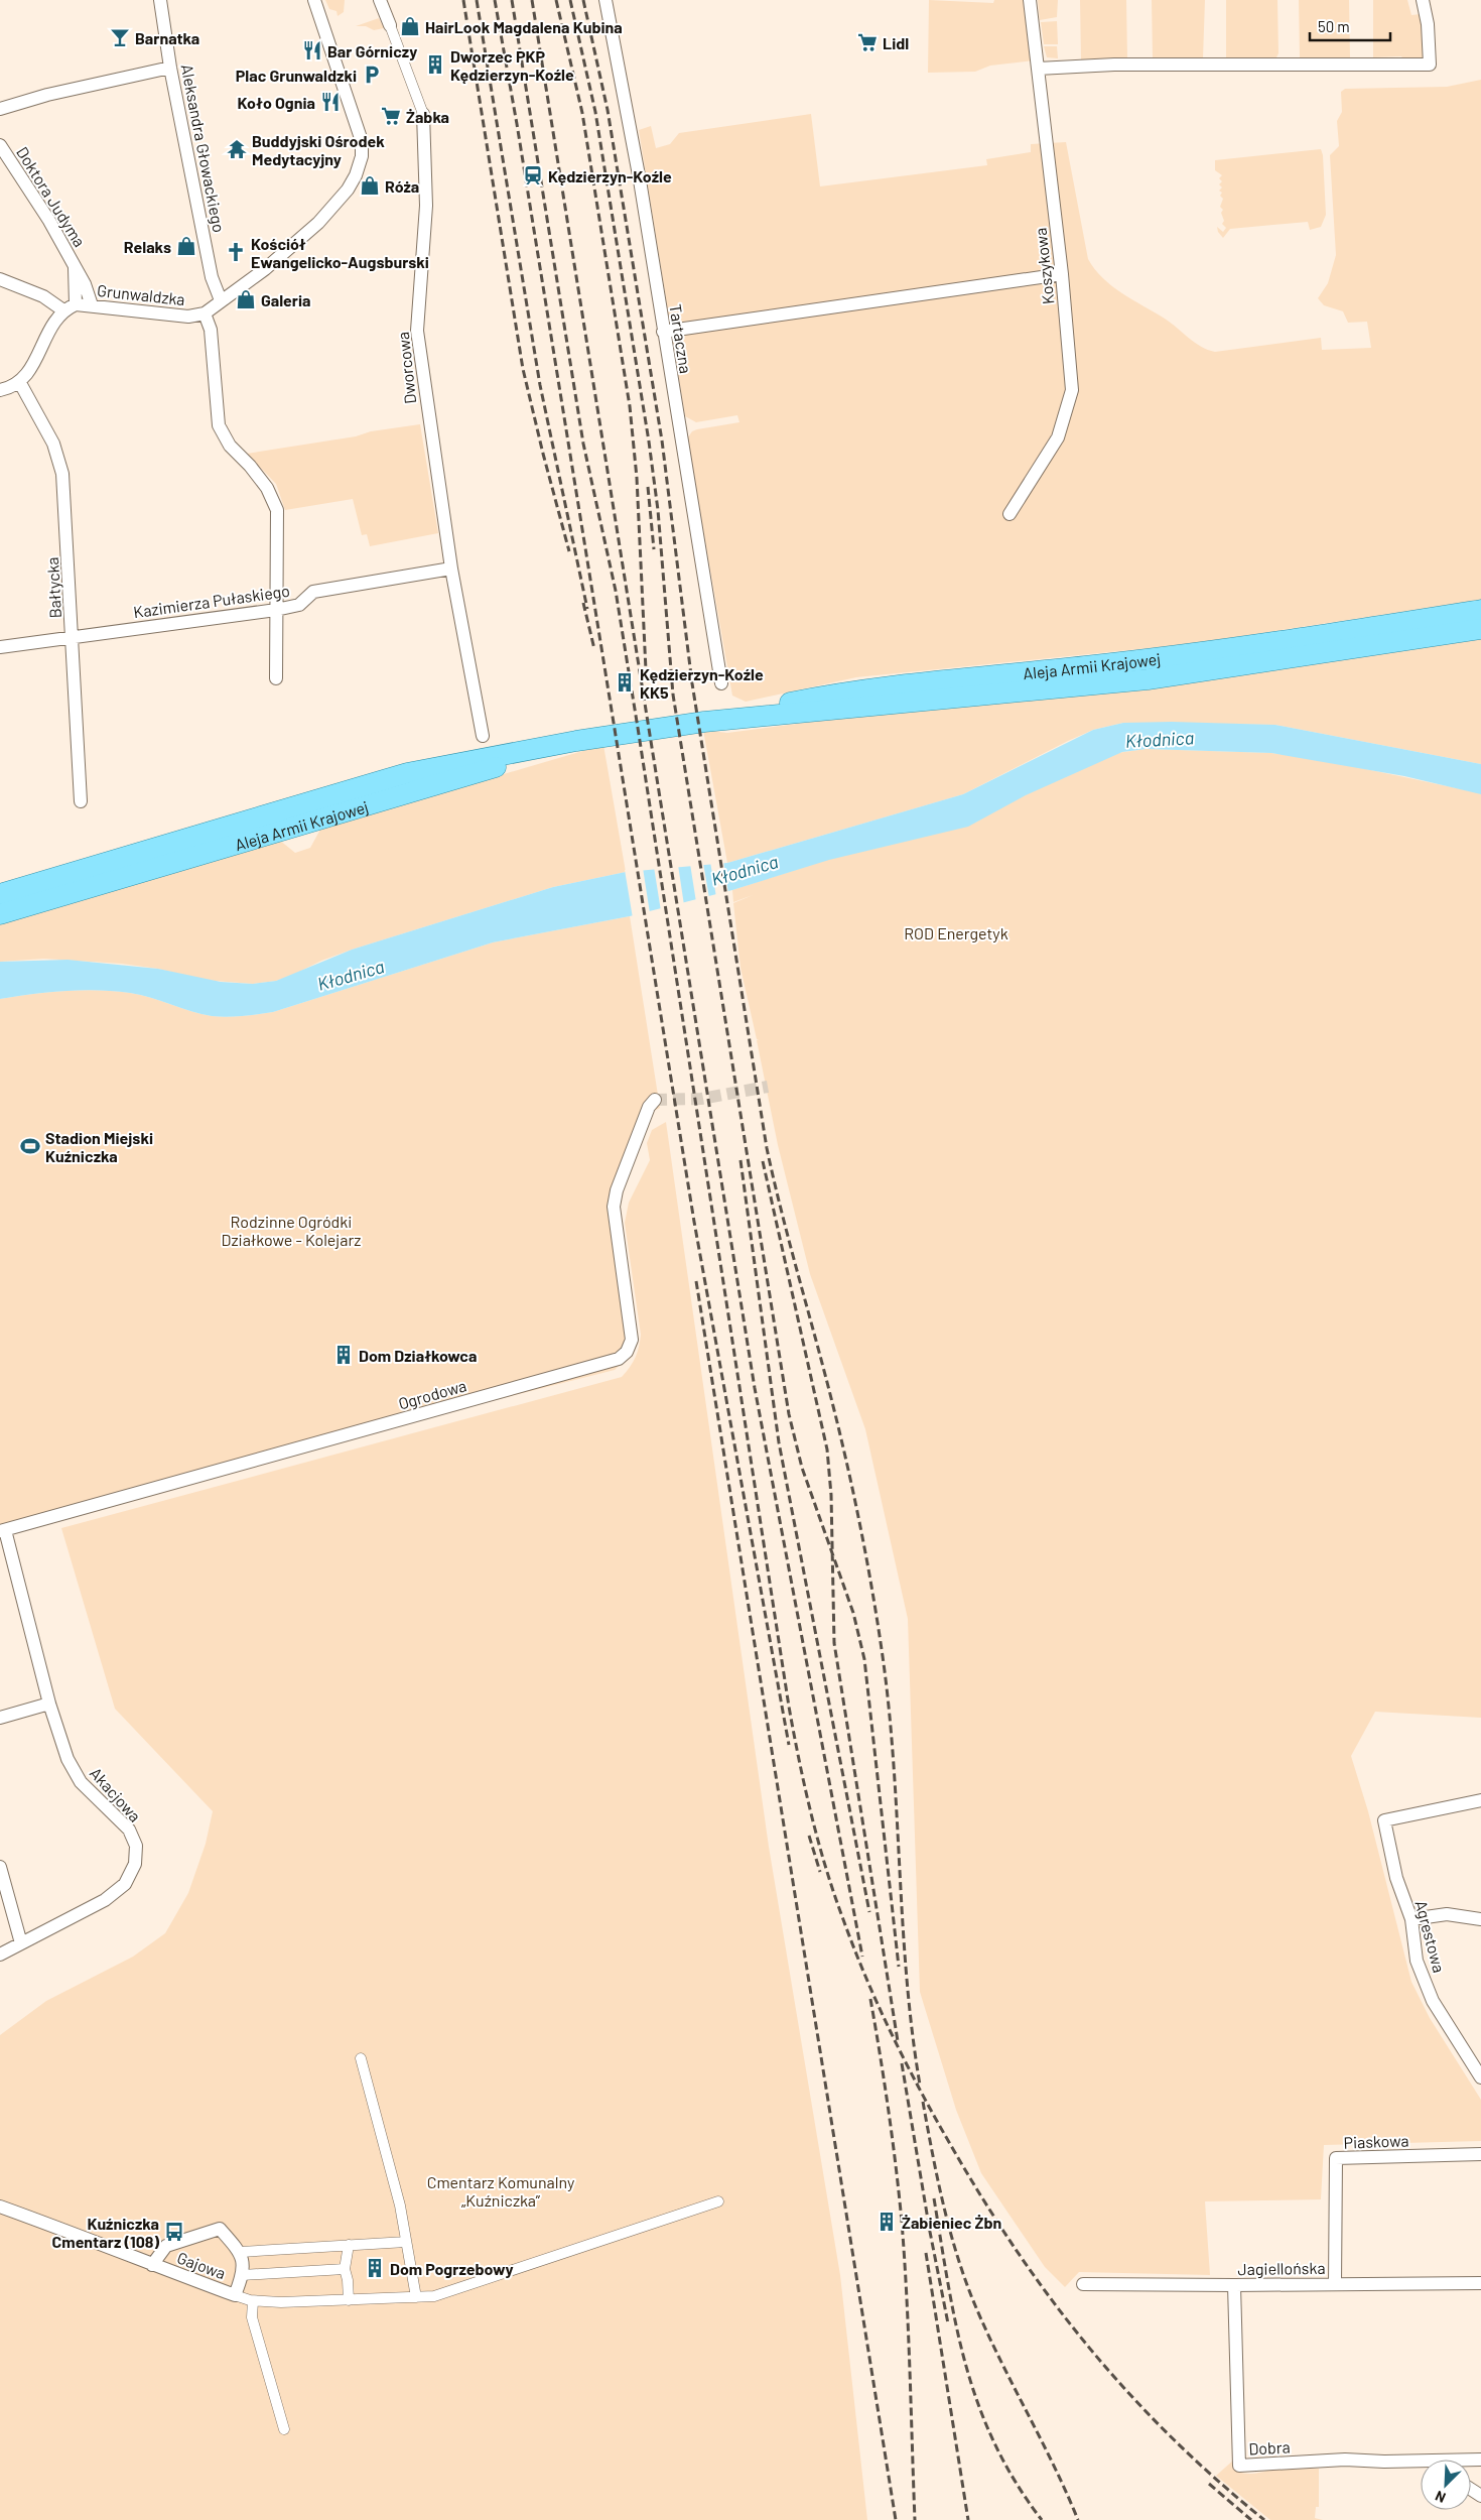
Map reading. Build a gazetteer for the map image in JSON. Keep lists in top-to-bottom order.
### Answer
{
  "streets": {
    "main road": ["Aleja Armii Krajowej"],
    "street": [
      "Aleksandra Głowackiego",
      "Doktora Judyma",
      "Koszykowa",
      "Grunwaldzka",
      "Tartaczna",
      "Dworcowa",
      "Bałtycka",
      "Kazimierza Pułaskiego",
      "Ogrodowa",
      "Akacjowa",
      "Agrestowa",
      "Piaskowa",
      "Gajowa",
      "Jagiellońska",
      "Dobra"
    ]
  },
  "crossings": [
    ["Aleksandra Głowackiego", "Grunwaldzka"],
    ["Doktora Judyma", "Grunwaldzka"],
    ["Dworcowa", "Kazimierza Pułaskiego"],
    ["Bałtycka", "Kazimierza Pułaskiego"],
    ["Ogrodowa", "Akacjowa"],
    ["Piaskowa", "Jagiellońska"],
    ["Jagiellońska", "Dobra"]
  ],
  "water": ["Kłodnica"],
  "parks": ["ROD Energetyk", "Rodzinne Ogródki Działkowe - Kolejarz", "Cmentarz Komunalny „Kuźniczka”"],
  "places": {
    "shop": [
      "HairLook Magdalena Kubina",
      "Róża",
      "Relaks",
      "Galeria"
    ],
    "bar": ["Barnatka"],
    "supermarket": ["Lidl", "Żabka"],
    "restaurant": ["Bar Górniczy", "Koło Ognia"],
    "building": [
      "Dworzec PKP Kędzierzyn-Koźle",
      "Kędzierzyn-Koźle KK5",
      "Dom Działkowca",
      "Żabieniec Żbn",
      "Dom Pogrzebowy"
    ],
    "parking": ["Plac Grunwaldzki"],
    "temple": ["Buddyjski Ośrodek Medytacyjny"],
    "station": ["Kędzierzyn-Koźle"],
    "church": ["Kościół Ewangelicko-Augsburski"],
    "sports": ["Stadion Miejski Kuźniczka"],
    "bus stop": ["Kuźniczka Cmentarz (108)"]
  },
  "scale_bar": "50 m",
  "north": "bottom left"
}
